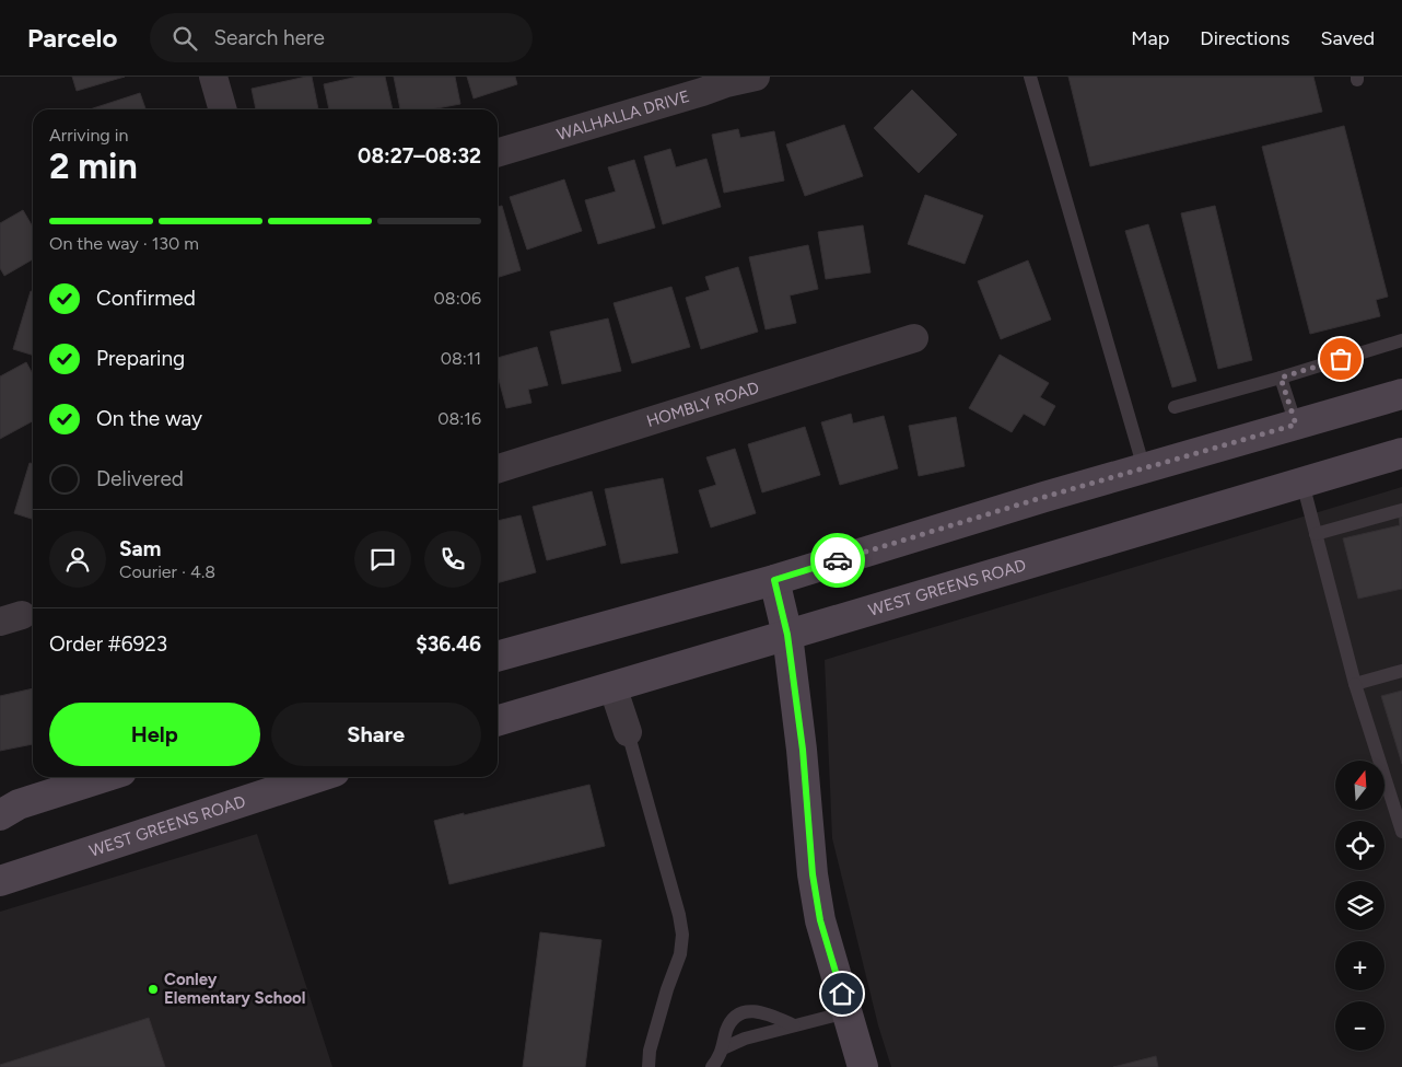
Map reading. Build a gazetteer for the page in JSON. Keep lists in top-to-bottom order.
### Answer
{
  "streets": {
    "main road": ["WEST GREENS ROAD"],
    "street": ["WALHALLA DRIVE", "HOMBLY ROAD"]
  },
  "places": ["Conley Elementary School"],
  "north": "top",
  "page": {
    "header": "Parcelo",
    "search": "Search here",
    "nav": ["Map", "Directions", "Saved"],
    "heading": ["2 min", "Arriving in", "08:27–08:32"],
    "panel": [
      "Sam",
      "Courier · 4.8",
      "Order #6923",
      "$36.46"
    ],
    "bar": "On the way · 130 m",
    "list": [
      ["Confirmed", "08:06"],
      ["Preparing", "08:11"],
      ["On the way", "08:16"],
      "Delivered"
    ],
    "buttons": ["Help", "Share"],
    "map_buttons": ["+", "−"]
  }
}
